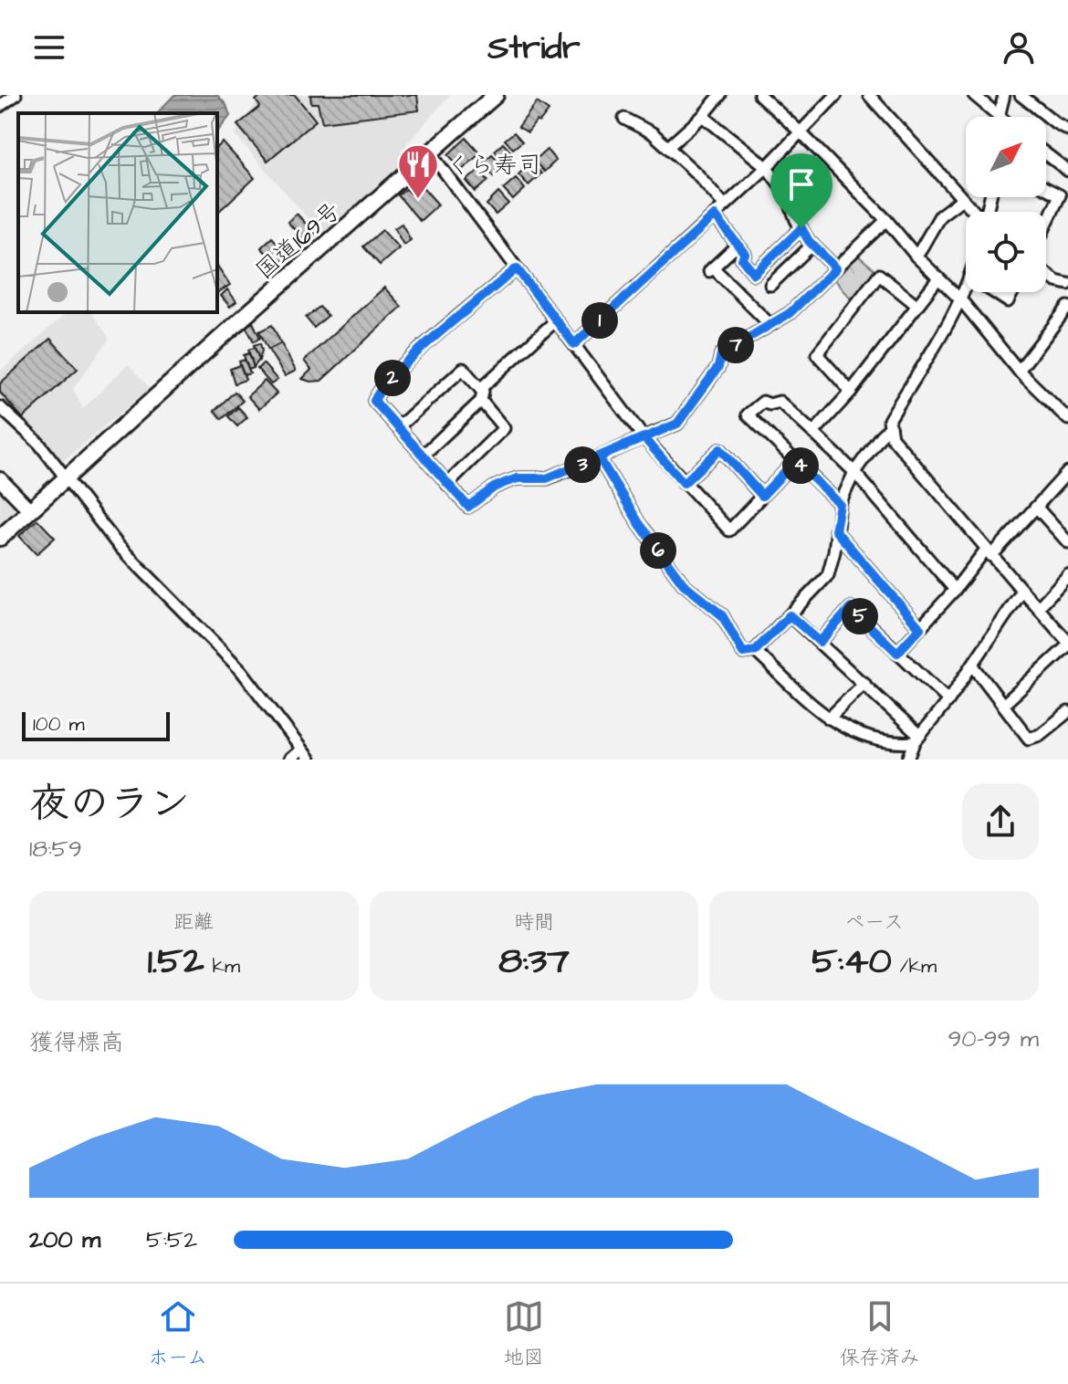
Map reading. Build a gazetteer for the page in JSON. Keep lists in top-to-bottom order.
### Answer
{
  "streets": {
    "highway": ["国道169号"]
  },
  "places": {
    "restaurant": ["くら寿司"]
  },
  "scale_bar": "100 m",
  "north": "top right",
  "page": {
    "header": "Stridr",
    "pins": [
      "1",
      "7",
      "2",
      "3",
      "4",
      "6",
      "5"
    ],
    "scale": "100 m",
    "heading": ["夜のラン", "18:59"],
    "stats": [
      ["距離", "1.52 km"],
      ["時間", "8:37"],
      ["ペース", "5:40 /km"]
    ],
    "chart": ["獲得標高", "90–99 m"],
    "list": [
      {
        "name": "200 m",
        "note": "5:52"
      }
    ],
    "tabs": ["ホーム", "地図", "保存済み"]
  }
}
